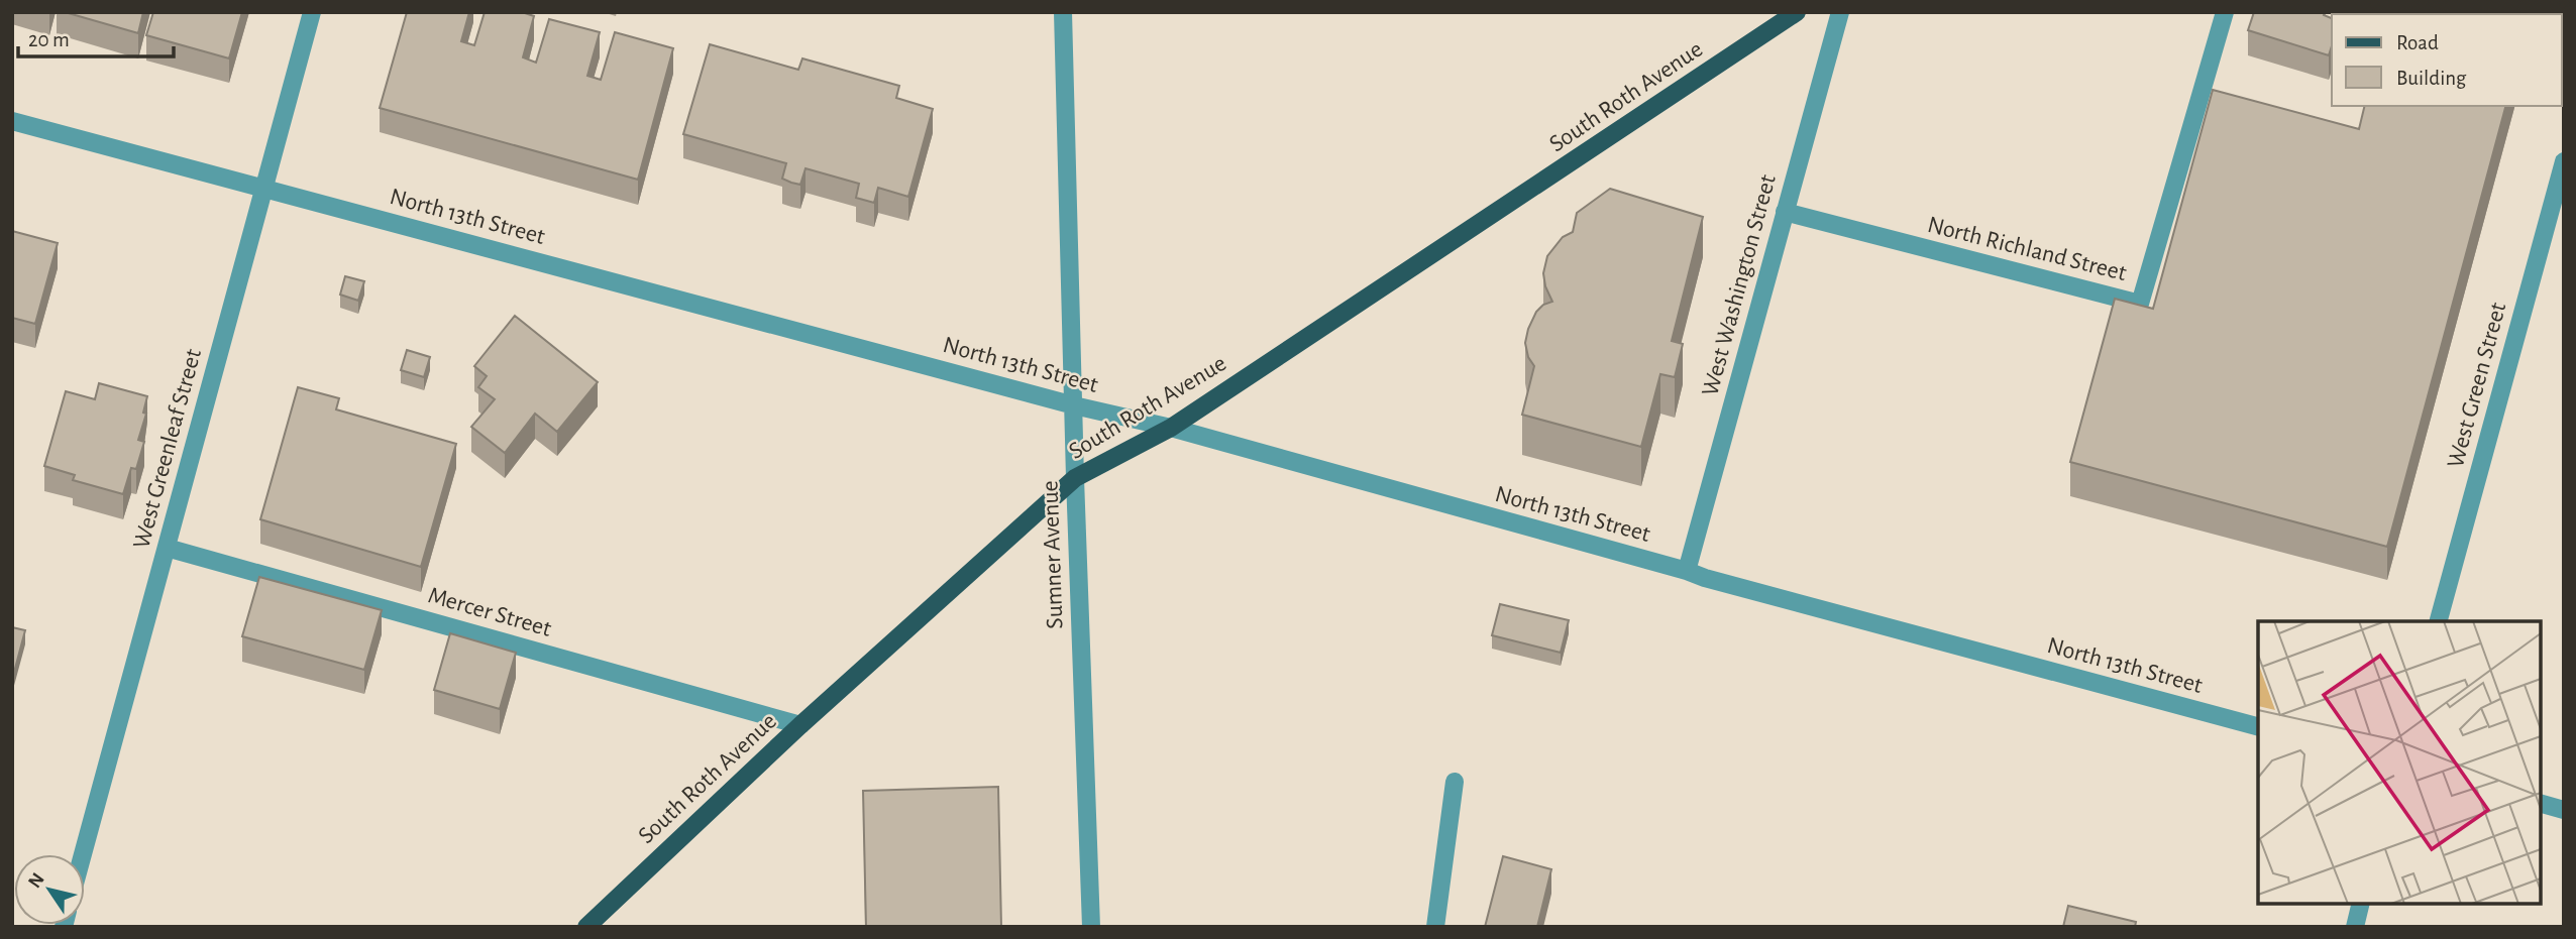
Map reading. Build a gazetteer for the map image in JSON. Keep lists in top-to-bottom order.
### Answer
{
  "streets": {
    "main road": ["South Roth Avenue"],
    "street": [
      "North 13th Street",
      "North Richland Street",
      "West Washington Street",
      "West Green Street",
      "West Greenleaf Street",
      "Sumner Avenue",
      "Mercer Street"
    ]
  },
  "crossings": [
    ["South Roth Avenue", "North 13th Street"],
    ["South Roth Avenue", "Sumner Avenue"],
    ["South Roth Avenue", "Mercer Street"],
    ["North 13th Street", "West Washington Street"],
    ["North 13th Street", "West Greenleaf Street"],
    ["North 13th Street", "Sumner Avenue"],
    ["North Richland Street", "West Washington Street"],
    ["West Greenleaf Street", "Mercer Street"]
  ],
  "legend": ["Road", "Building"],
  "scale_bar": "20 m",
  "north": "top left"
}
